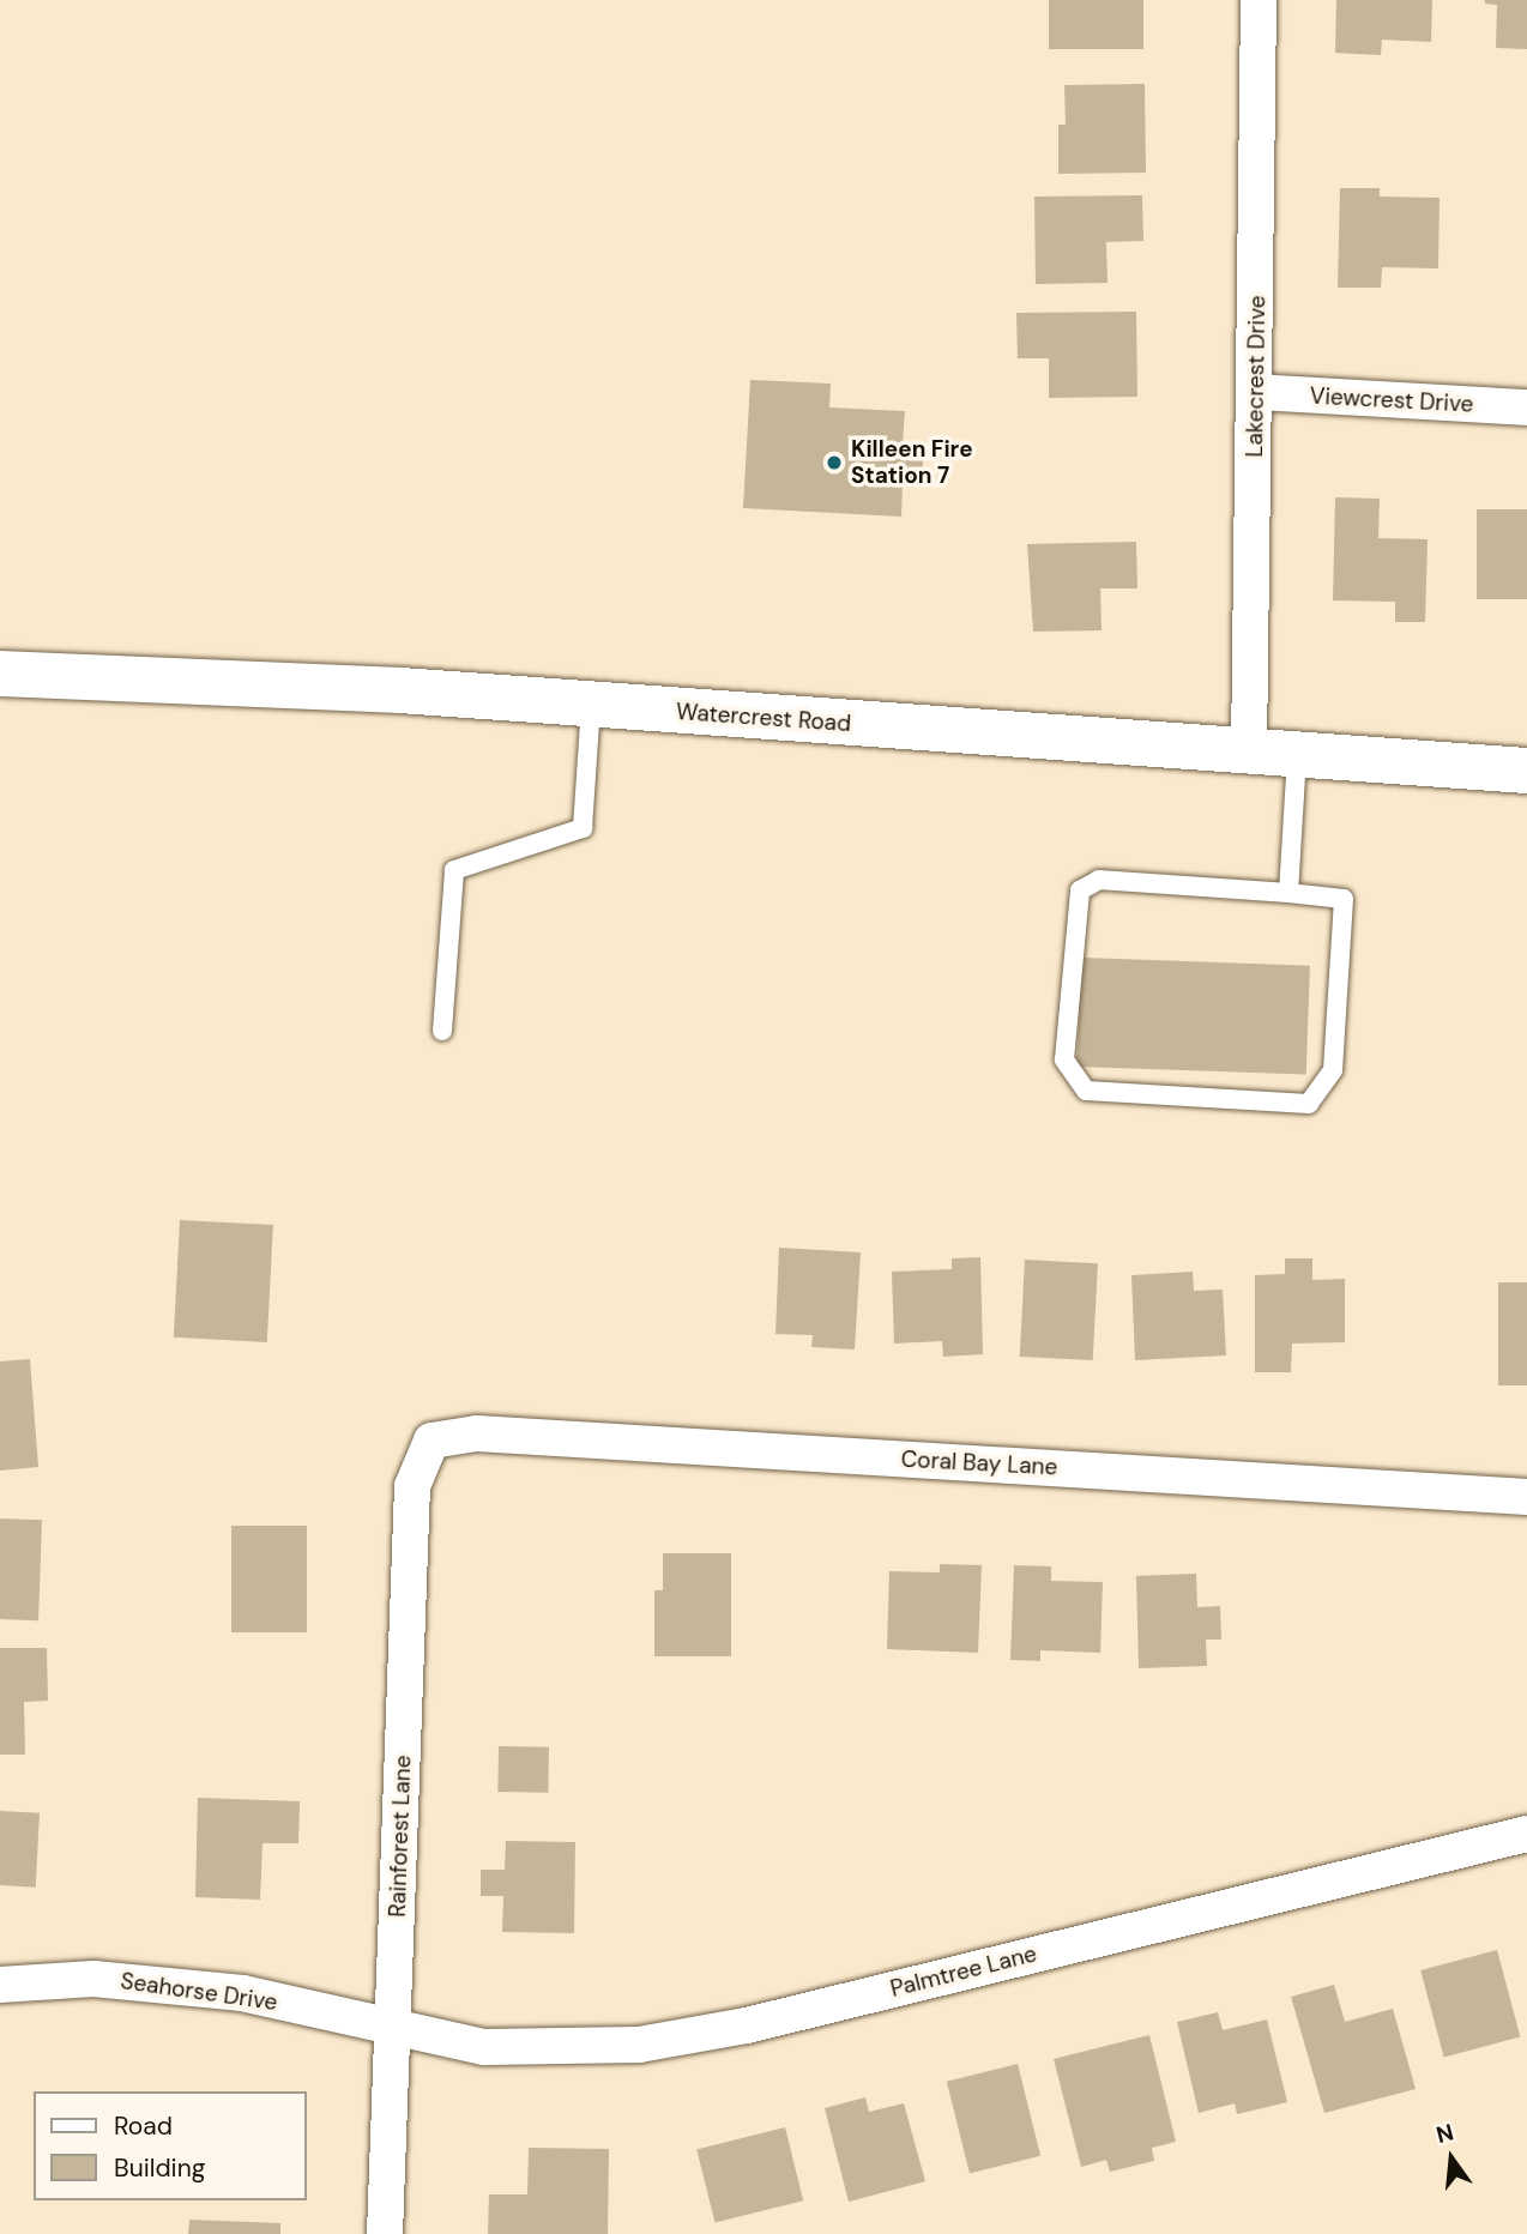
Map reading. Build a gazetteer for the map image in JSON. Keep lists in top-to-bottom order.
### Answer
{
  "streets": {
    "street": [
      "Lakecrest Drive",
      "Viewcrest Drive",
      "Watercrest Road",
      "Coral Bay Lane",
      "Rainforest Lane",
      "Palmtree Lane",
      "Seahorse Drive"
    ]
  },
  "crossings": [
    ["Lakecrest Drive", "Viewcrest Drive"],
    ["Lakecrest Drive", "Watercrest Road"],
    ["Coral Bay Lane", "Rainforest Lane"],
    ["Rainforest Lane", "Palmtree Lane"],
    ["Rainforest Lane", "Seahorse Drive"],
    ["Palmtree Lane", "Seahorse Drive"]
  ],
  "places": ["Killeen Fire Station 7"],
  "legend": ["Road", "Building"],
  "north": "top"
}
